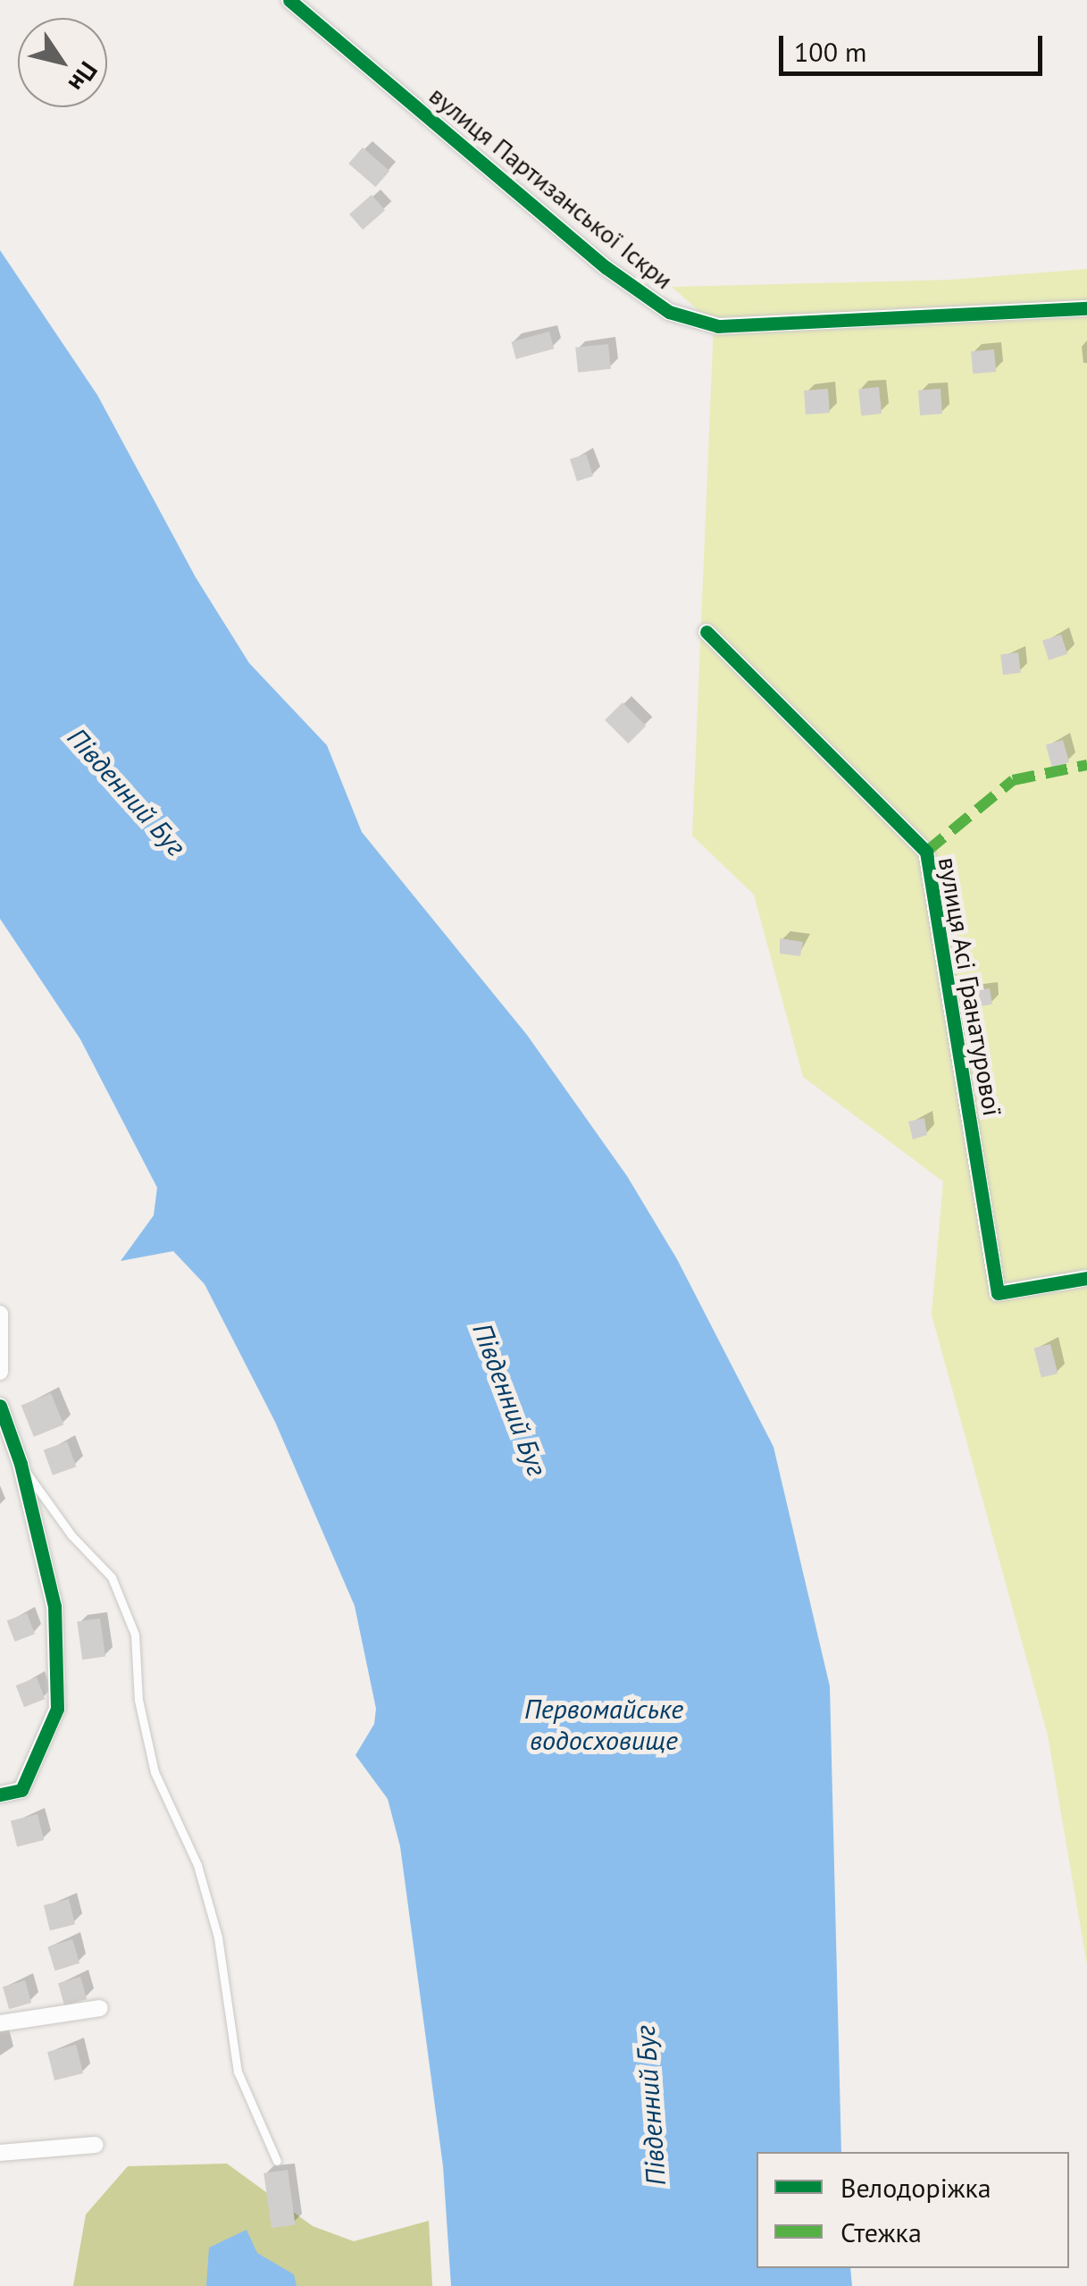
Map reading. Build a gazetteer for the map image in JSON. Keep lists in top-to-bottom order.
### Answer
{
  "streets": {
    "street": ["вулиця Партизанської Іскри", "вулиця Асі Гранатурової"]
  },
  "water": ["Південний Буг", "Первомайське водосховище"],
  "legend": ["Велодоріжка", "Стежка"],
  "scale_bar": "100 m",
  "north": "bottom right"
}
